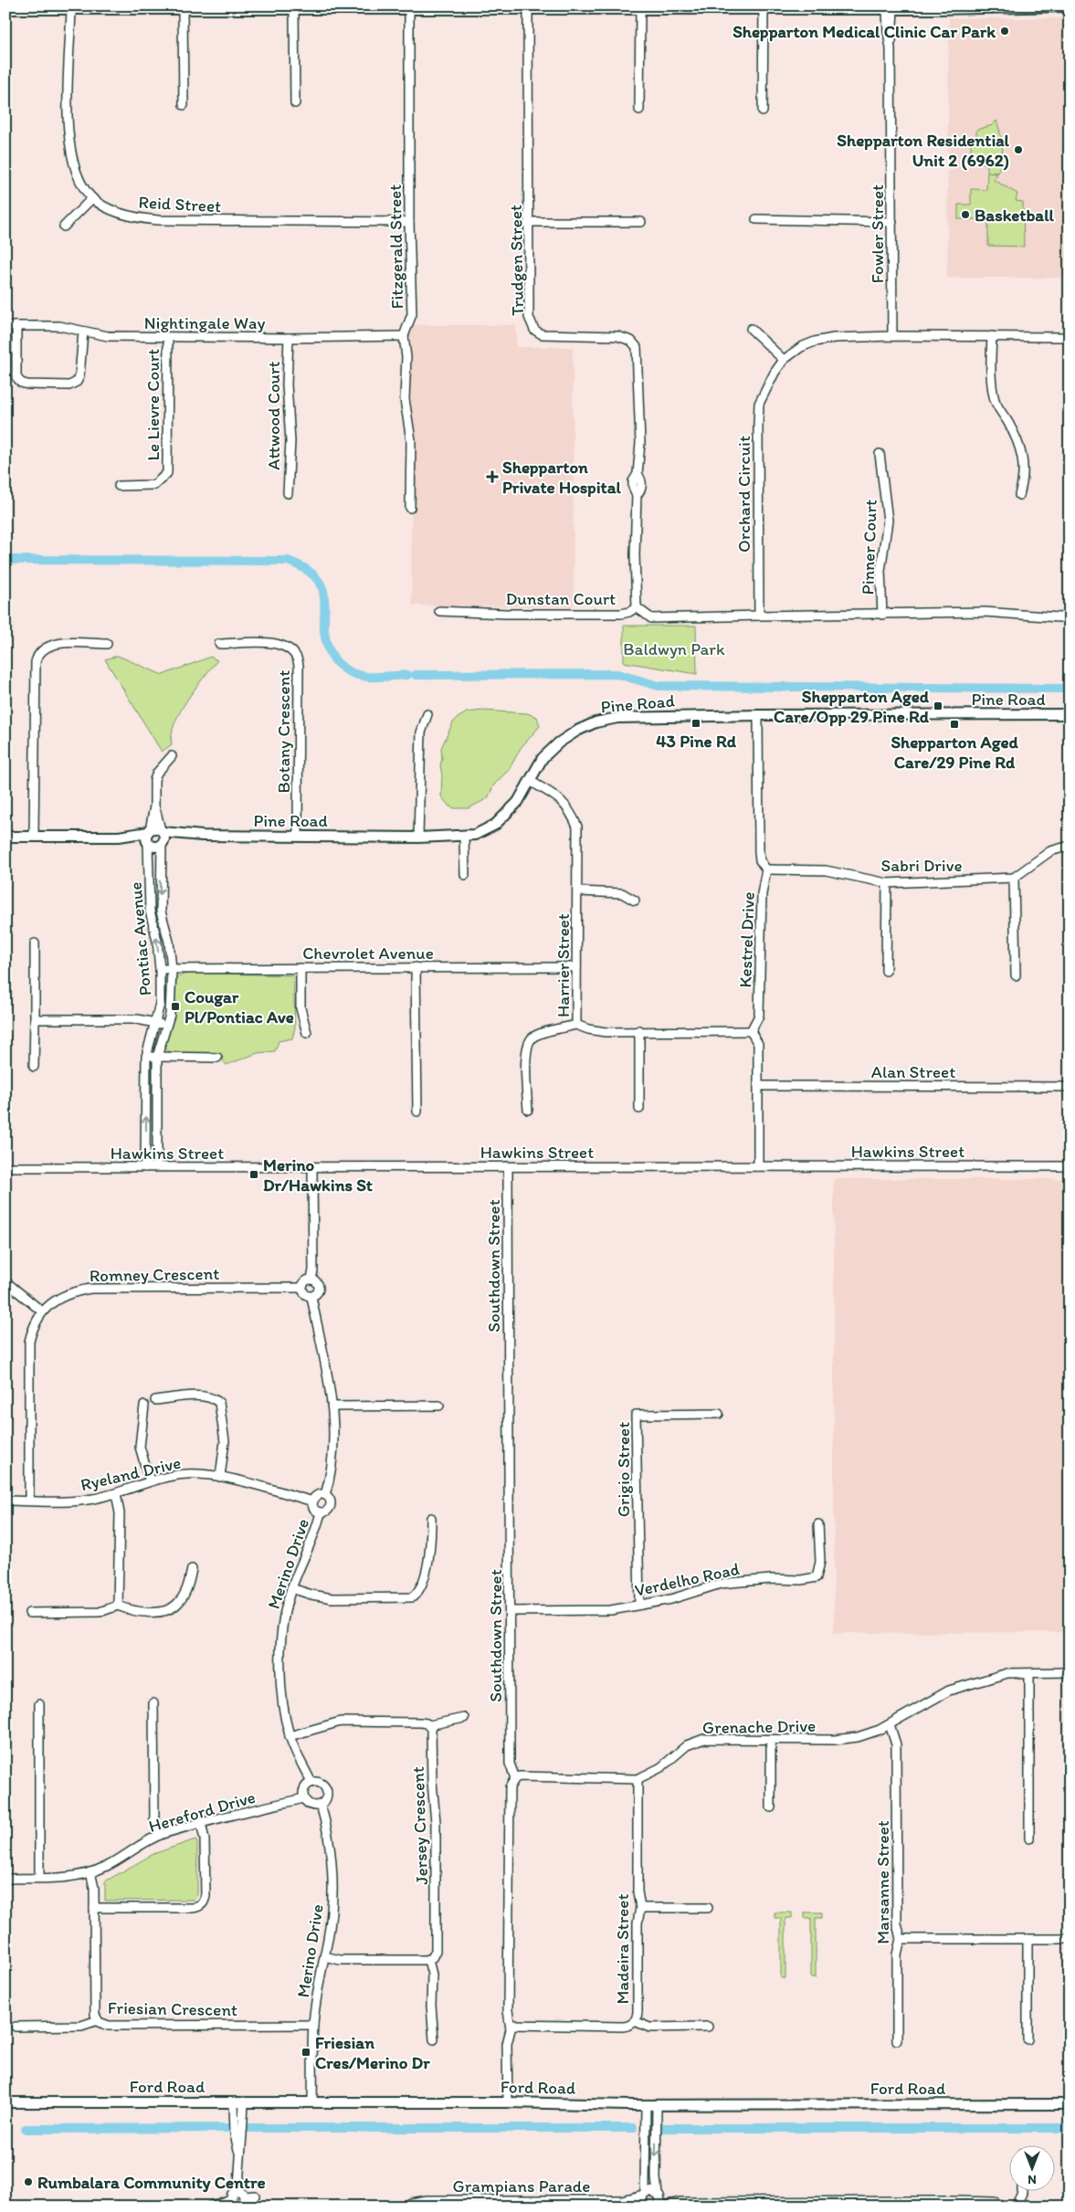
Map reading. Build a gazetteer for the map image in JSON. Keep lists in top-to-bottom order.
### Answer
{
  "streets": {
    "street": [
      "Reid Street",
      "Fowler Street",
      "Fitzgerald Street",
      "Trudgen Street",
      "Nightingale Way",
      "Le Lievre Court",
      "Attwood Court",
      "Orchard Circuit",
      "Pinner Court",
      "Dunstan Court",
      "Pine Road",
      "Botany Crescent",
      "Sabri Drive",
      "Pontiac Avenue",
      "Kestrel Drive",
      "Chevrolet Avenue",
      "Harrier Street",
      "Alan Street",
      "Hawkins Street",
      "Southdown Street",
      "Romney Crescent",
      "Grigio Street",
      "Ryeland Drive",
      "Merino Drive",
      "Verdelho Road",
      "Grenache Drive",
      "Hereford Drive",
      "Jersey Crescent",
      "Marsanne Street",
      "Madeira Street",
      "Friesian Crescent",
      "Ford Road",
      "Grampians Parade"
    ]
  },
  "crossings": [
    ["Reid Street", "Fitzgerald Street"],
    ["Fowler Street", "Orchard Circuit"],
    ["Fitzgerald Street", "Nightingale Way"],
    ["Trudgen Street", "Dunstan Court"],
    ["Nightingale Way", "Le Lievre Court"],
    ["Nightingale Way", "Attwood Court"],
    ["Orchard Circuit", "Dunstan Court"],
    ["Pine Road", "Botany Crescent"],
    ["Pine Road", "Pontiac Avenue"],
    ["Pine Road", "Kestrel Drive"],
    ["Pine Road", "Harrier Street"],
    ["Sabri Drive", "Kestrel Drive"],
    ["Pontiac Avenue", "Chevrolet Avenue"],
    ["Pontiac Avenue", "Hawkins Street"],
    ["Kestrel Drive", "Harrier Street"],
    ["Chevrolet Avenue", "Harrier Street"],
    ["Hawkins Street", "Southdown Street"],
    ["Southdown Street", "Verdelho Road"],
    ["Southdown Street", "Grenache Drive"],
    ["Southdown Street", "Madeira Street"],
    ["Southdown Street", "Ford Road"],
    ["Romney Crescent", "Ryeland Drive"],
    ["Grigio Street", "Verdelho Road"],
    ["Ryeland Drive", "Merino Drive"],
    ["Merino Drive", "Hereford Drive"],
    ["Merino Drive", "Friesian Crescent"],
    ["Merino Drive", "Ford Road"],
    ["Grenache Drive", "Marsanne Street"],
    ["Grenache Drive", "Madeira Street"],
    ["Hereford Drive", "Friesian Crescent"]
  ],
  "parks": ["Baldwyn Park"],
  "places": {
    "other": [
      "Shepparton Medical Clinic Car Park",
      "Shepparton Residential Unit 2 (6962)",
      "Basketball",
      "Rumbalara Community Centre"
    ],
    "health": ["Shepparton Private Hospital"],
    "transit": [
      "Shepparton Aged Care/Opp 29 Pine Rd",
      "43 Pine Rd",
      "Shepparton Aged Care/29 Pine Rd",
      "Cougar Pl/Pontiac Ave",
      "Merino Dr/Hawkins St",
      "Friesian Cres/Merino Dr"
    ]
  },
  "north": "bottom"
}
